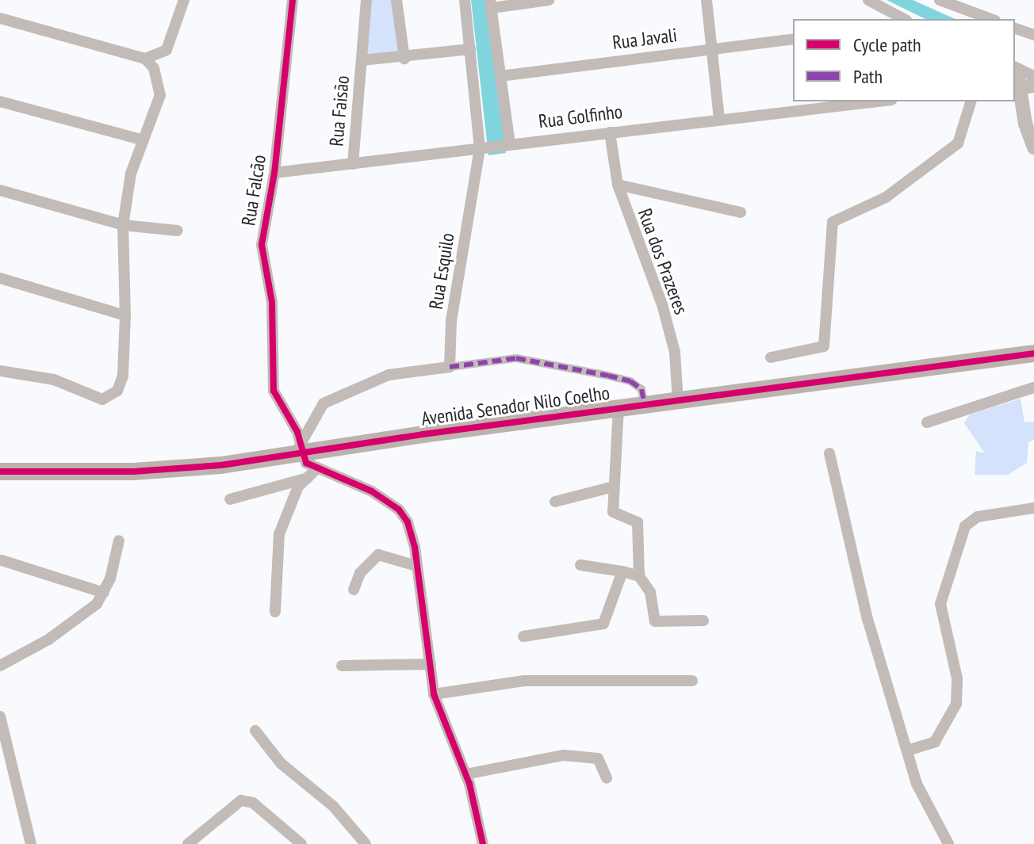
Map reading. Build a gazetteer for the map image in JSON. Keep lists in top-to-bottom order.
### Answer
{
  "streets": {
    "main road": ["Avenida Senador Nilo Coelho"],
    "street": [
      "Rua Javali",
      "Rua Faisão",
      "Rua Golfinho",
      "Rua Falcão",
      "Rua dos Prazeres",
      "Rua Esquilo"
    ]
  },
  "crossings": [
    ["Rua Faisão", "Rua Golfinho"],
    ["Rua Faisão", "Rua Esquilo"],
    ["Rua Golfinho", "Rua Falcão"],
    ["Rua Golfinho", "Rua dos Prazeres"],
    ["Rua Golfinho", "Rua Esquilo"],
    ["Rua Falcão", "Avenida Senador Nilo Coelho"],
    ["Rua dos Prazeres", "Avenida Senador Nilo Coelho"]
  ],
  "legend": ["Cycle path", "Path"]
}
